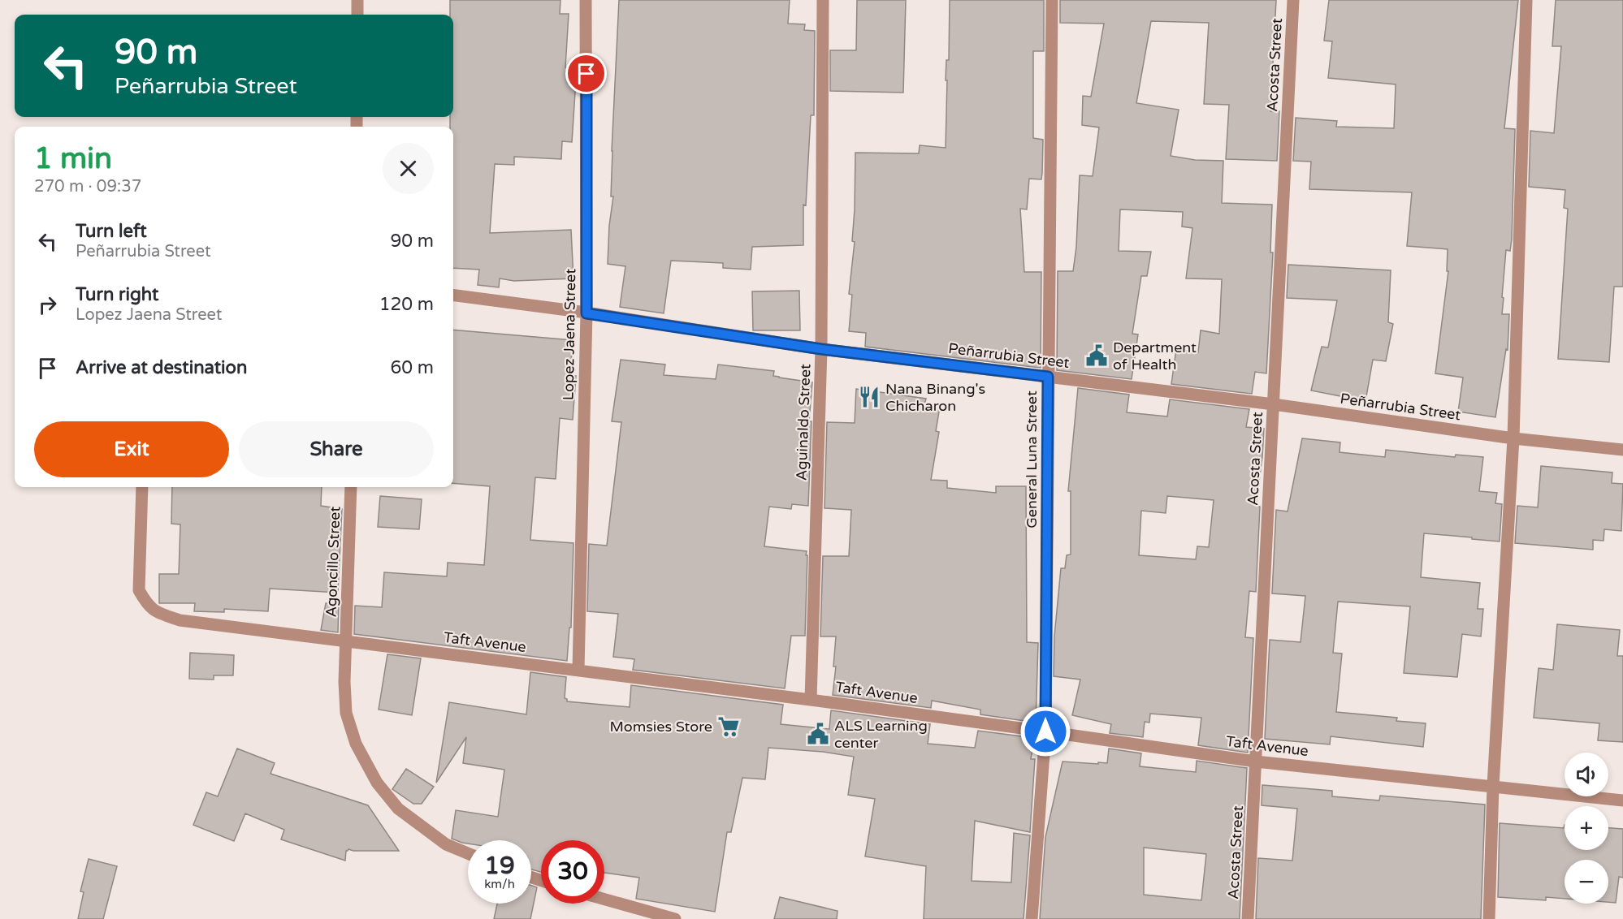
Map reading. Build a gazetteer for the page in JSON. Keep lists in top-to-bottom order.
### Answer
{
  "streets": {
    "street": [
      "Acosta Street",
      "Lopez Jaena Street",
      "Peñarrubia Street",
      "Aguinaldo Street",
      "General Luna Street",
      "Agoncillo Street",
      "Taft Avenue"
    ]
  },
  "crossings": [
    ["Acosta Street", "Peñarrubia Street"],
    ["Acosta Street", "Taft Avenue"],
    ["Lopez Jaena Street", "Peñarrubia Street"],
    ["Lopez Jaena Street", "Taft Avenue"],
    ["Peñarrubia Street", "Aguinaldo Street"],
    ["Peñarrubia Street", "General Luna Street"],
    ["Aguinaldo Street", "Taft Avenue"],
    ["General Luna Street", "Taft Avenue"],
    ["Agoncillo Street", "Taft Avenue"]
  ],
  "places": {
    "public building": ["Department of Health", "ALS Learning center"],
    "restaurant": ["Nana Binang's Chicharon"],
    "supermarket": ["Momsies Store"]
  },
  "page": {
    "turn": ["90 m", "Peñarrubia Street"],
    "heading": ["1 min", "270 m · 09:37"],
    "list": [
      {
        "name": "Turn left",
        "note": "Peñarrubia Street",
        "value": "90 m"
      },
      {
        "name": "Turn right",
        "note": "Lopez Jaena Street",
        "value": "120 m"
      },
      {
        "name": "Arrive at destination",
        "value": "60 m"
      }
    ],
    "buttons": ["Exit", "Share"],
    "map_buttons": ["+", "−"],
    "speed": "19 km/h",
    "limit": "30"
  }
}
